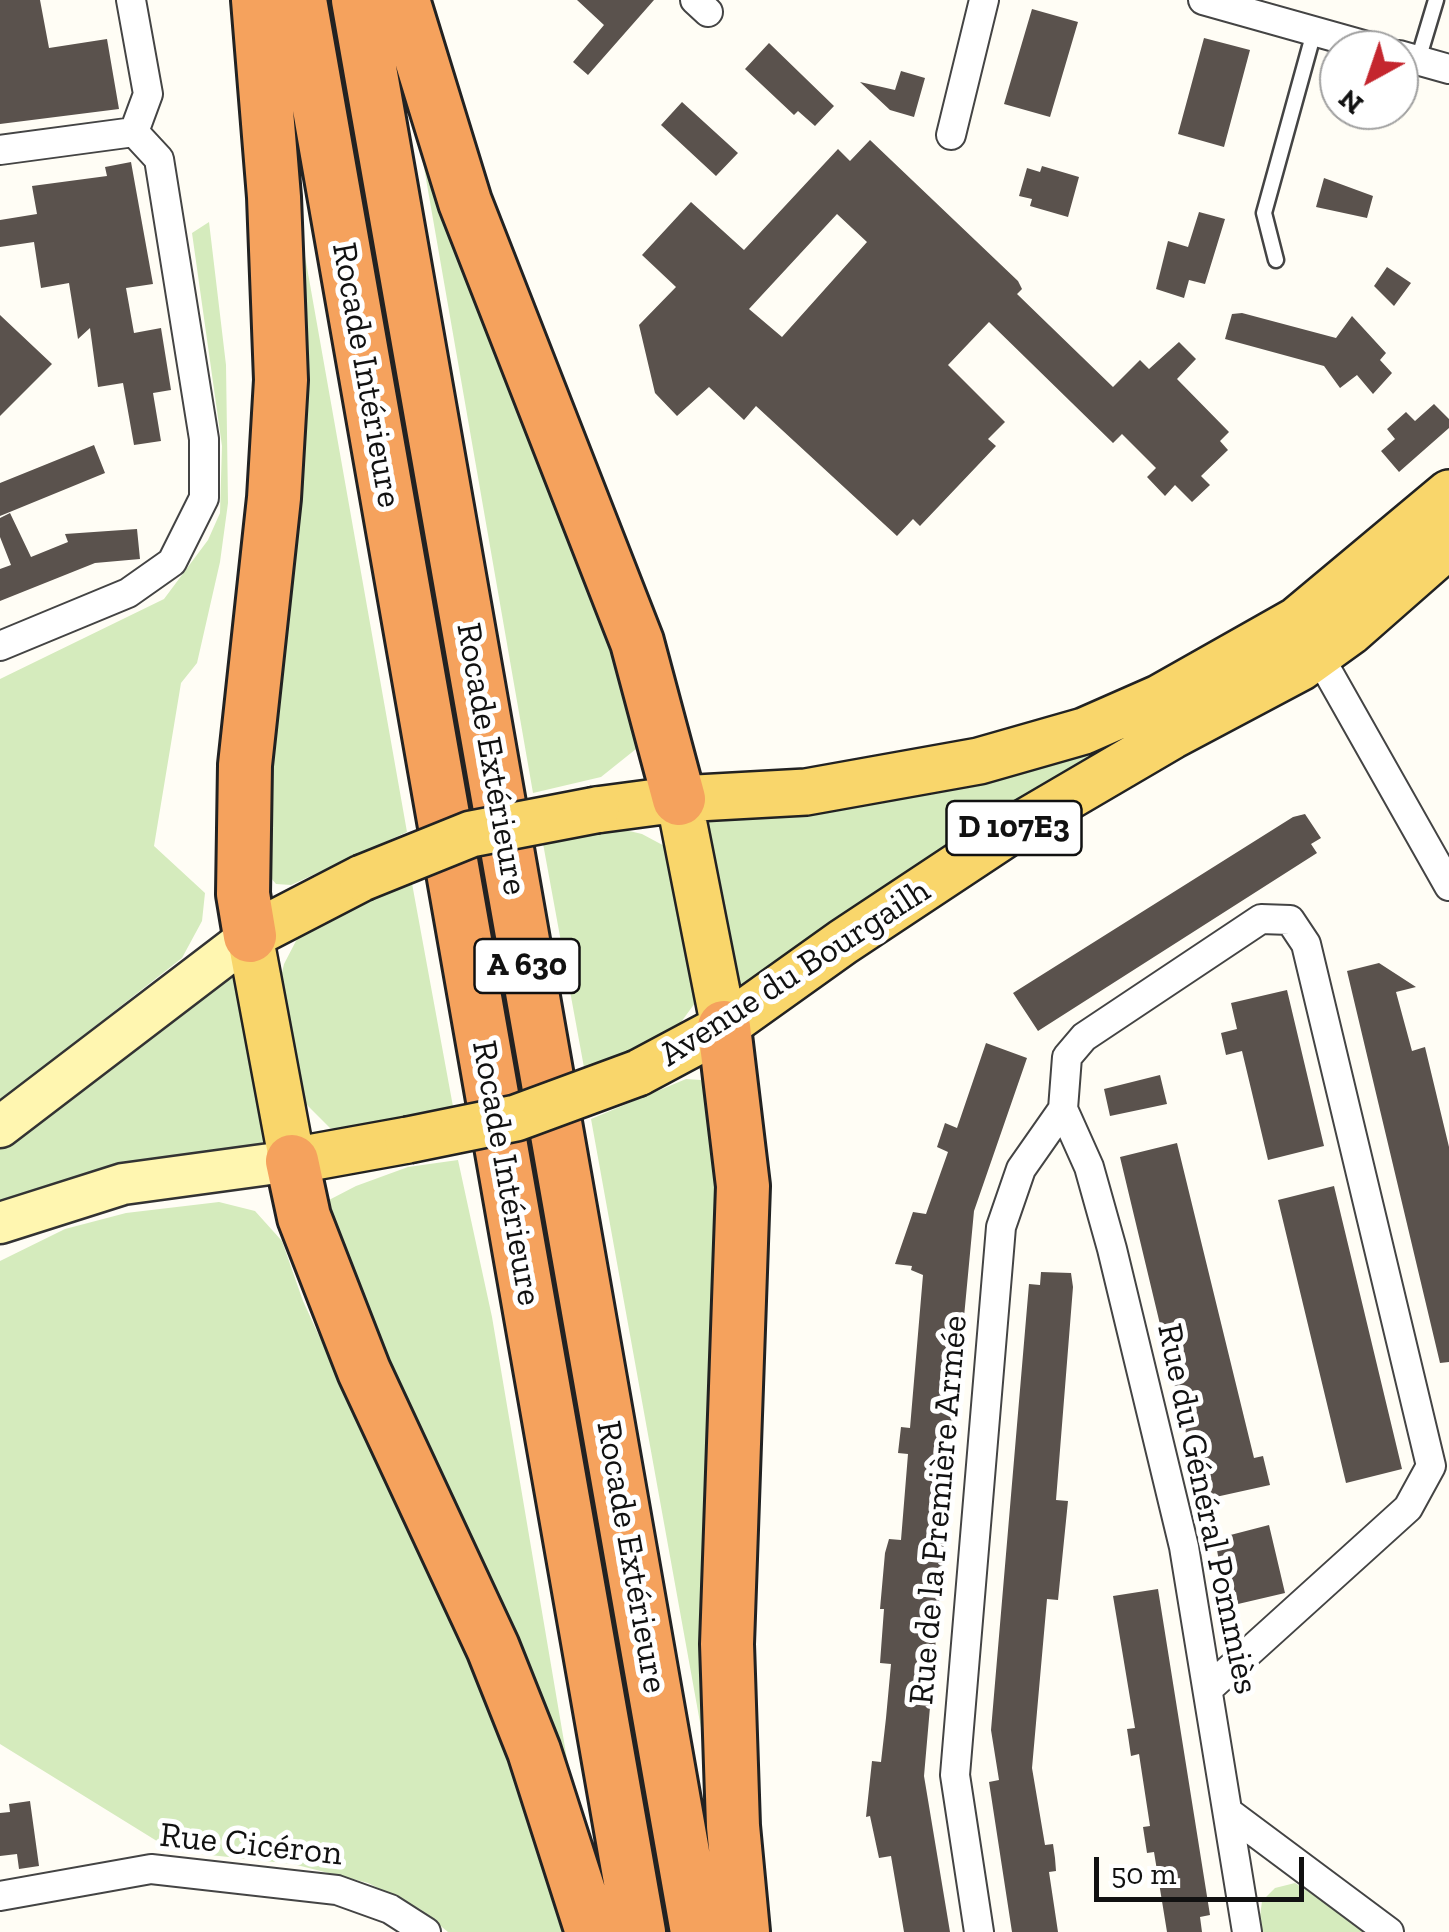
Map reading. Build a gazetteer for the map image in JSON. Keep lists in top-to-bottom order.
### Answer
{
  "streets": {
    "highway": ["Rocade Intérieure", "Rocade Extérieure", "A 630"],
    "main road": ["D 107E3", "Avenue du Bourgailh"],
    "street": ["Rue du Général Pommiès", "Rue de la Première Armée", "Rue Cicéron"]
  },
  "crossings": [
    ["Rue du Général Pommiès", "Rue de la Première Armée"]
  ],
  "scale_bar": "50 m",
  "north": "bottom left"
}
